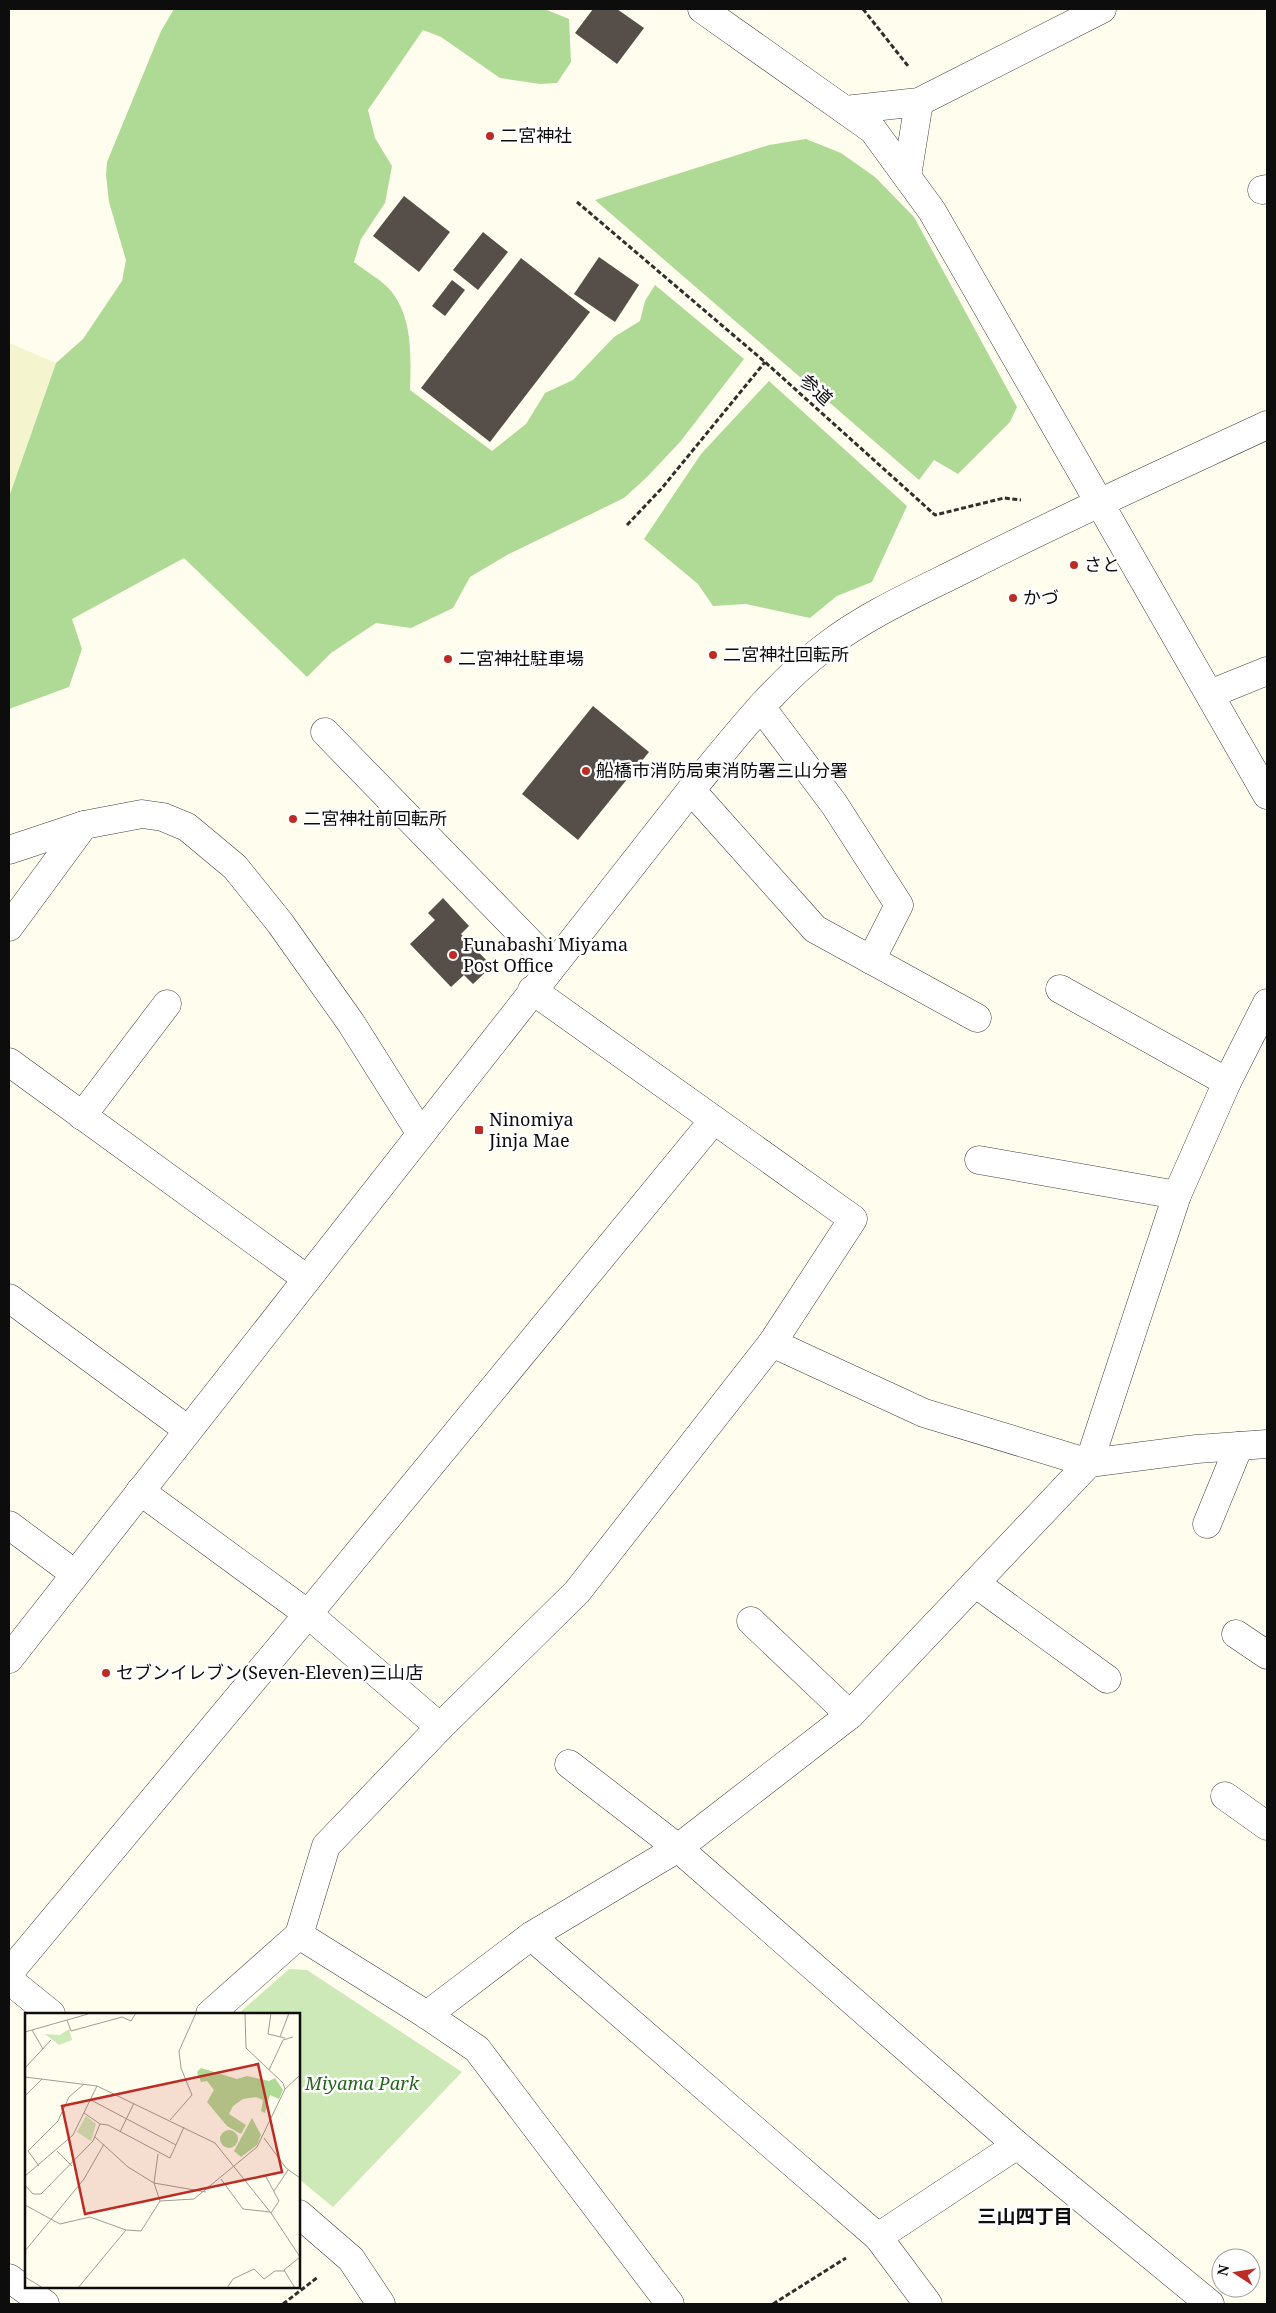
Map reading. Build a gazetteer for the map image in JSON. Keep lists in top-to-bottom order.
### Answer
{
  "streets": {
    "path": ["参道"]
  },
  "districts": ["三山四丁目"],
  "parks": ["Miyama Park"],
  "places": {
    "other": [
      "二宮神社",
      "さと",
      "かづ",
      "二宮神社回転所",
      "二宮神社駐車場",
      "船橋市消防局東消防署三山分署",
      "二宮神社前回転所",
      "Funabashi Miyama Post Office",
      "セブンイレブン(Seven-Eleven)三山店"
    ],
    "transit": ["Ninomiya Jinja Mae"]
  },
  "north": "left"
}
